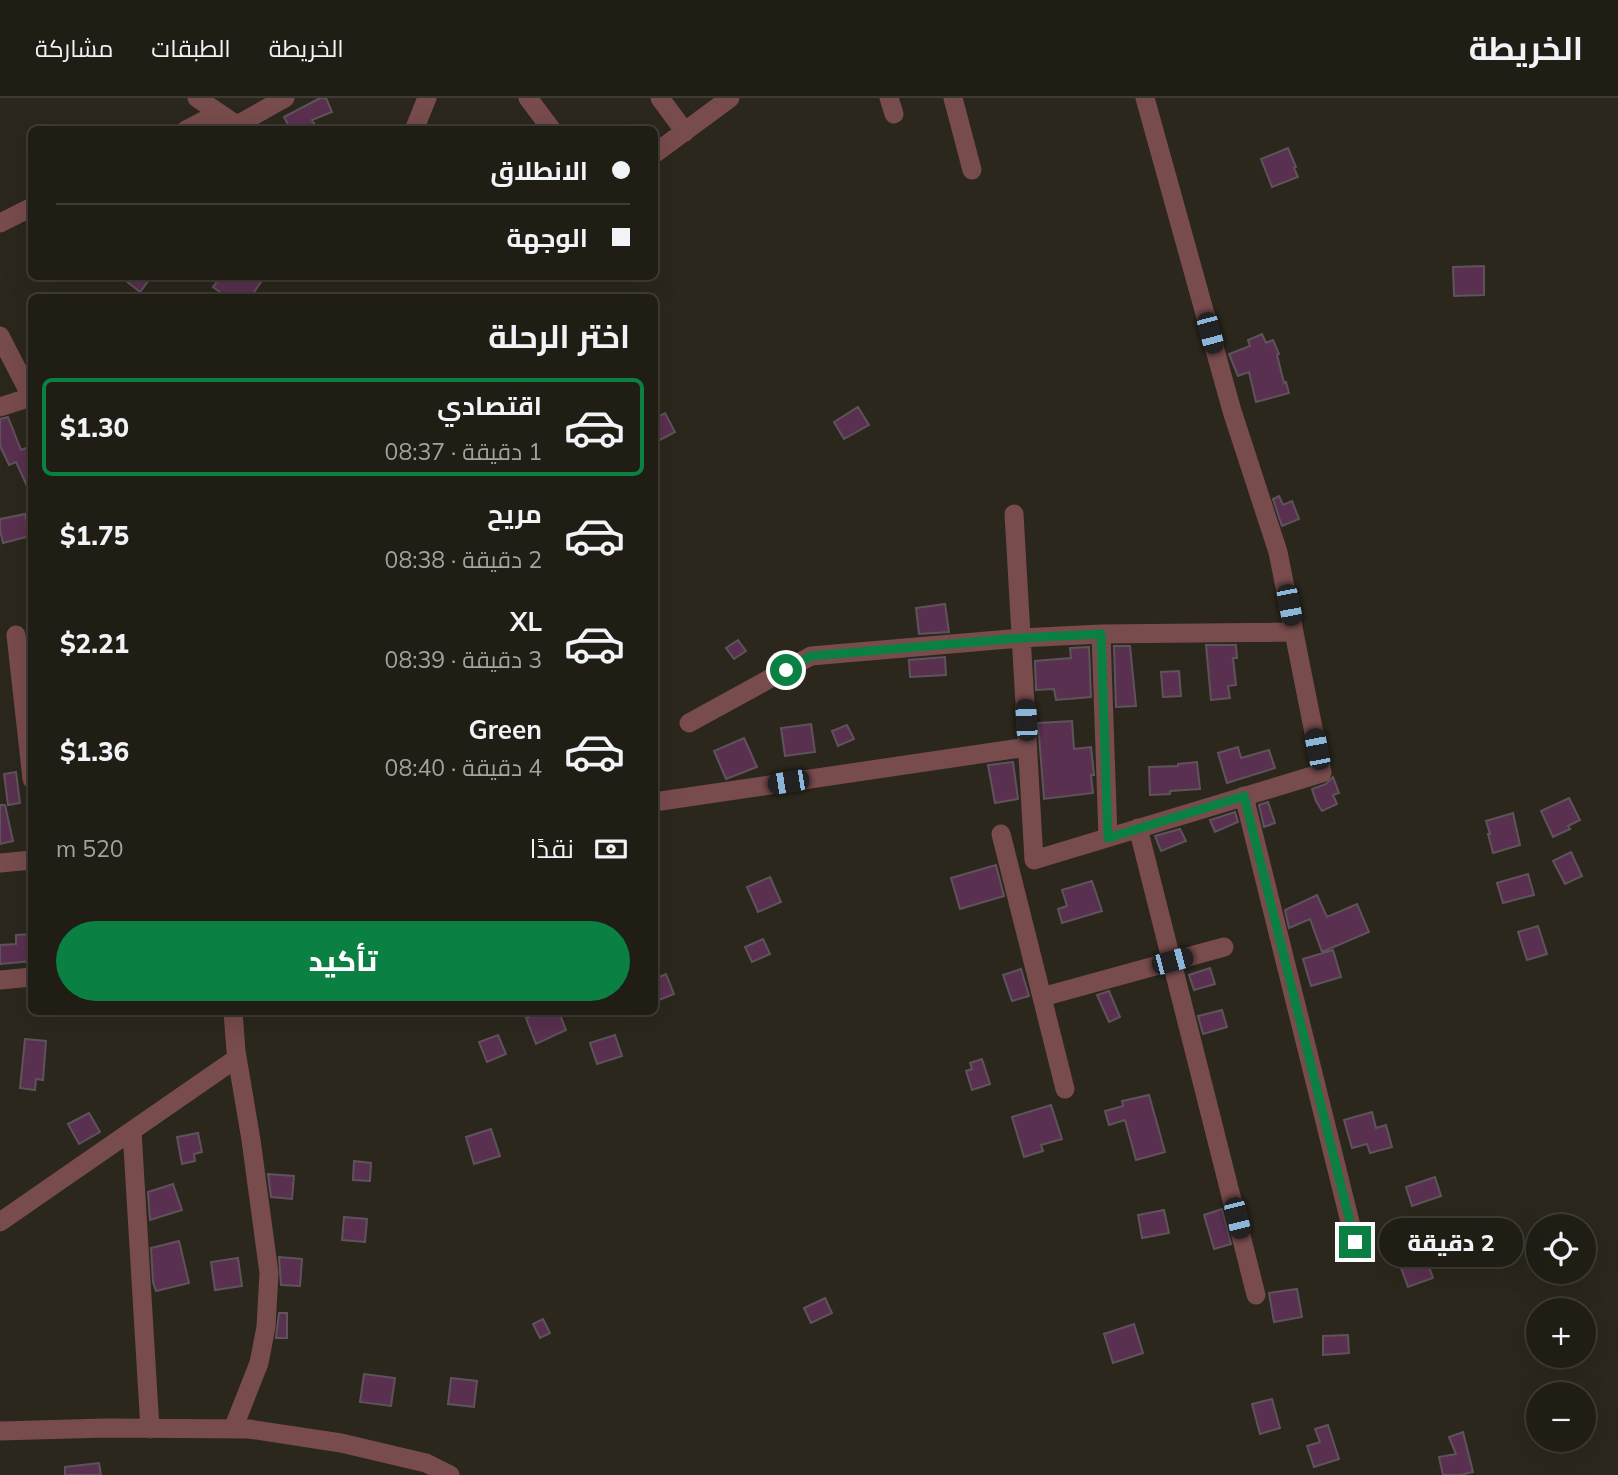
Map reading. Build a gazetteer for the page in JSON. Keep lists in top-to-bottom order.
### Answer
{
  "page": {
    "header": "الخريطة",
    "nav": ["الخريطة", "الطبقات", "مشاركة"],
    "banner": ["الانطلاق", "الوجهة"],
    "heading": "اختر الرحلة",
    "list": [
      {
        "name": "اقتصادي",
        "note": "1 دقيقة · 08:37",
        "value": "$1.30"
      },
      {
        "name": "مريح",
        "note": "2 دقيقة · 08:38",
        "value": "$1.75"
      },
      {
        "name": "XL",
        "note": "3 دقيقة · 08:39",
        "value": "$2.21"
      },
      {
        "name": "Green",
        "note": "4 دقيقة · 08:40",
        "value": "$1.36"
      }
    ],
    "pay": ["نقدًا", "520 m"],
    "buttons": "تأكيد",
    "map_buttons": ["+", "−"],
    "bubble": "2 دقيقة"
  }
}
